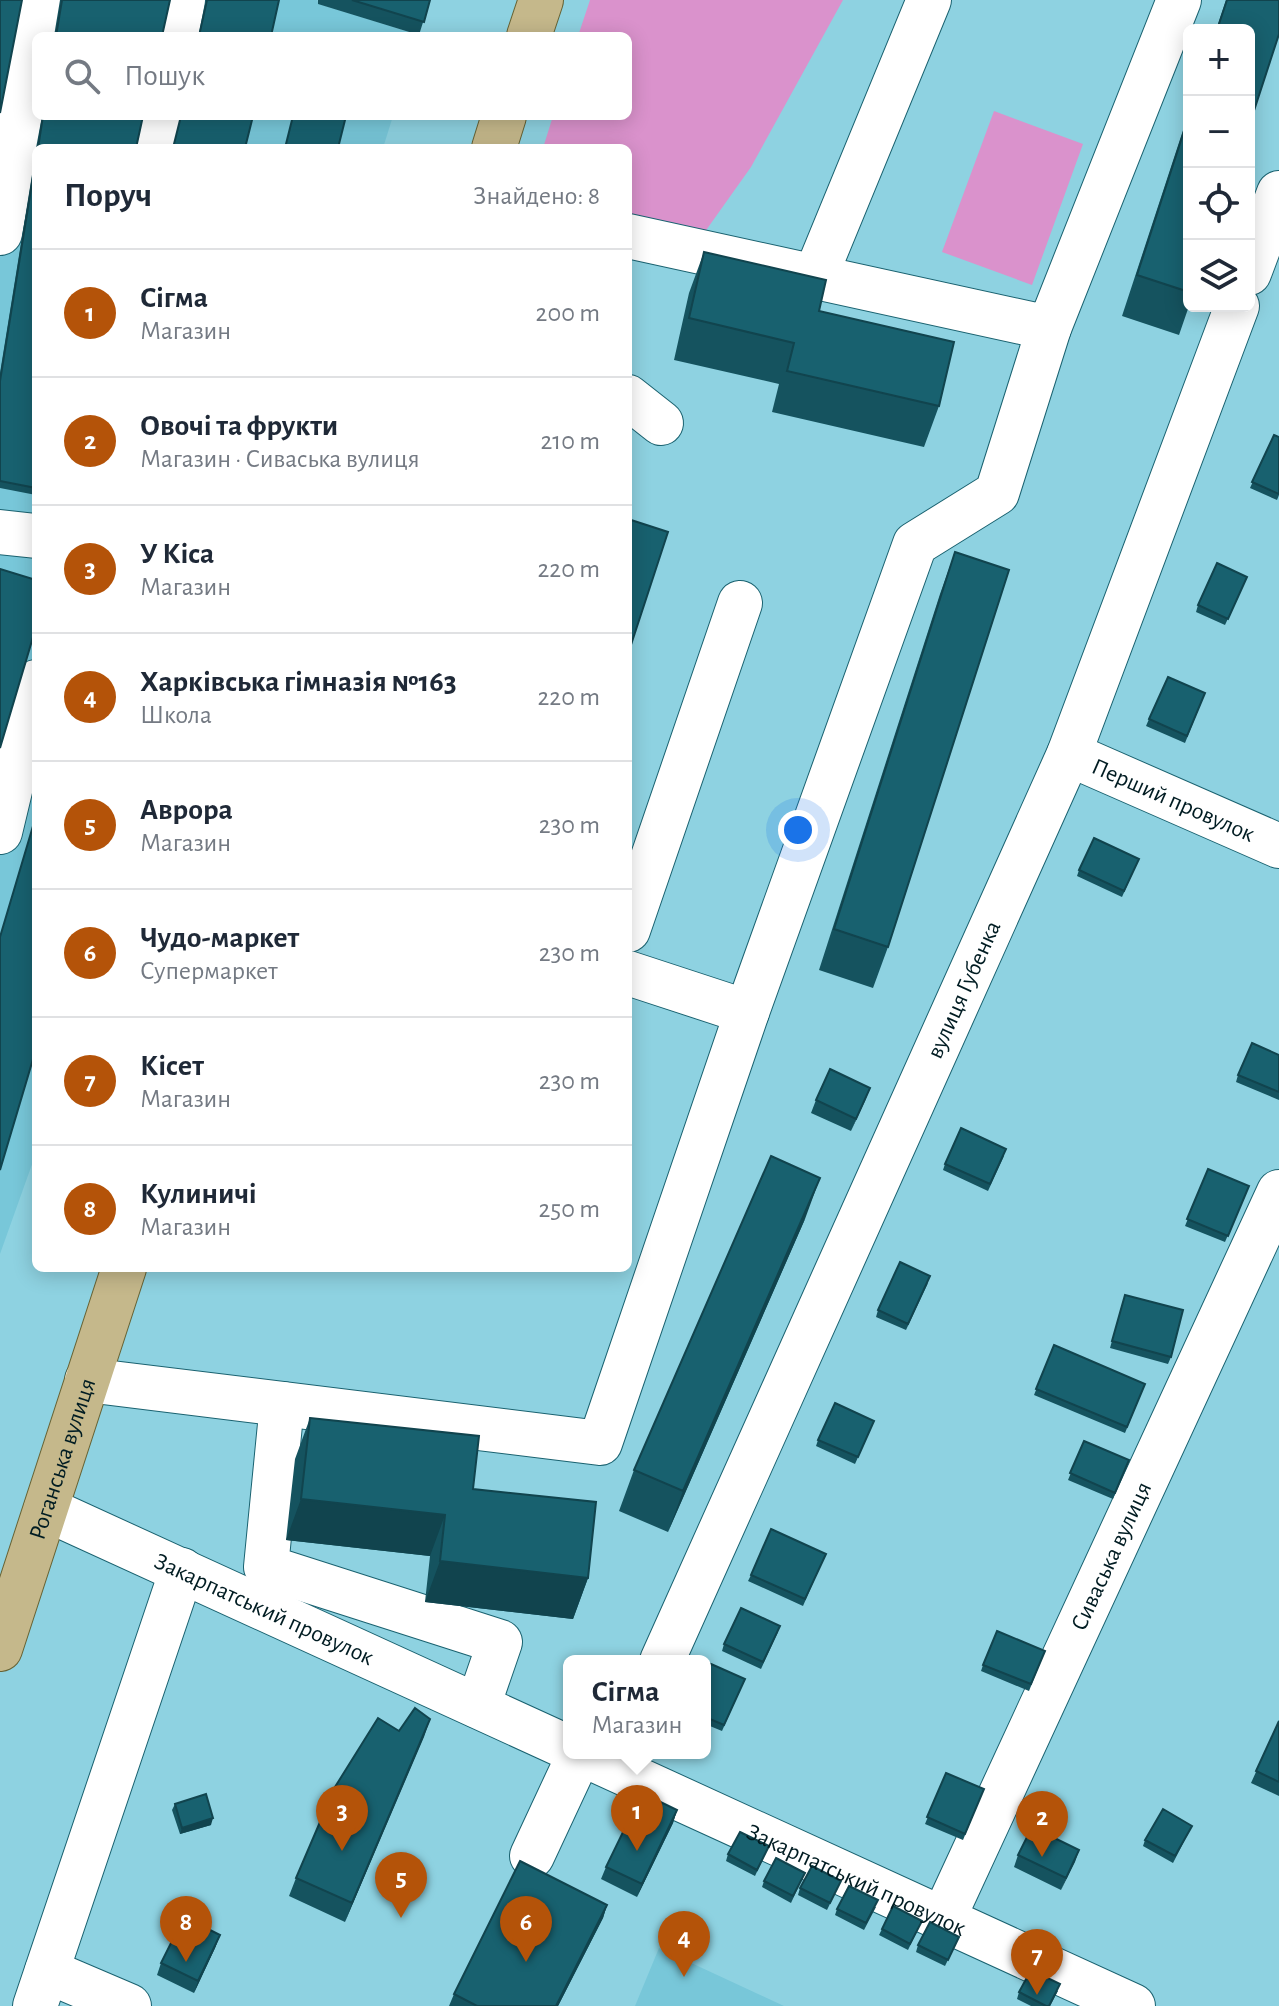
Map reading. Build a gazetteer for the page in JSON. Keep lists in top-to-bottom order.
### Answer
{
  "streets": {
    "main road": ["Роганська вулиця"],
    "street": [
      "Перший провулок",
      "вулиця Губенка",
      "Сиваська вулиця",
      "Закарпатський провулок"
    ]
  },
  "crossings": [
    ["Перший провулок", "вулиця Губенка"],
    ["Роганська вулиця", "Закарпатський провулок"],
    ["Сиваська вулиця", "Закарпатський провулок"]
  ],
  "page": {
    "map_buttons": ["+", "−"],
    "search": "Пошук",
    "heading": ["Поруч", "Знайдено: 8"],
    "list": [
      {
        "mark": "1",
        "name": "Сігма",
        "note": "Магазин",
        "value": "200 m"
      },
      {
        "mark": "2",
        "name": "Овочі та фрукти",
        "note": "Магазин · Сиваська вулиця",
        "value": "210 m"
      },
      {
        "mark": "3",
        "name": "У Кіса",
        "note": "Магазин",
        "value": "220 m"
      },
      {
        "mark": "4",
        "name": "Харківська гімназія №163",
        "note": "Школа",
        "value": "220 m"
      },
      {
        "mark": "5",
        "name": "Аврора",
        "note": "Магазин",
        "value": "230 m"
      },
      {
        "mark": "6",
        "name": "Чудо-маркет",
        "note": "Супермаркет",
        "value": "230 m"
      },
      {
        "mark": "7",
        "name": "Кісет",
        "note": "Магазин",
        "value": "230 m"
      },
      {
        "mark": "8",
        "name": "Кулиничі",
        "note": "Магазин",
        "value": "250 m"
      }
    ],
    "popup": ["Сігма", "Магазин"],
    "pins": [
      "1",
      "3",
      "2",
      "5",
      "6",
      "8",
      "4",
      "7"
    ]
  }
}
